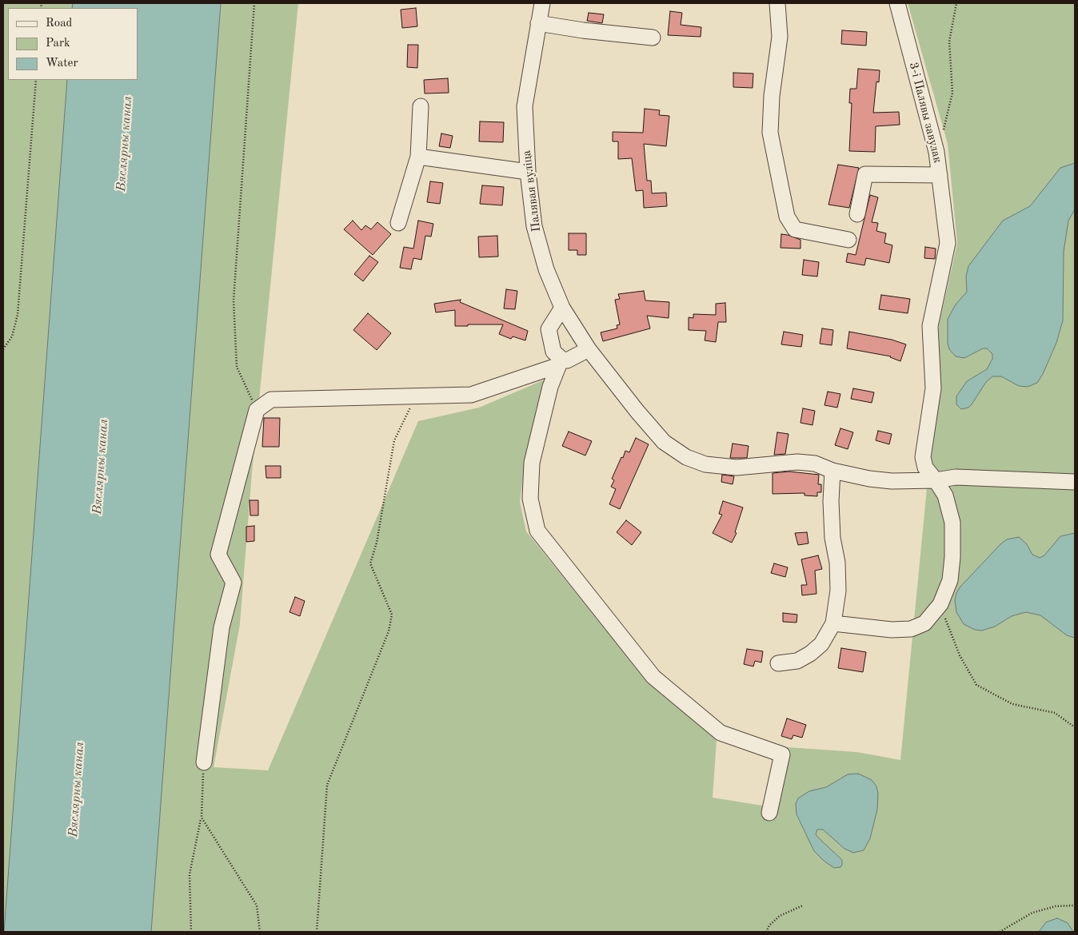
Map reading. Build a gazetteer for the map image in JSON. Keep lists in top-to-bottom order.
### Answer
{
  "streets": {
    "street": ["3-і Палявы завулак", "Палявая вуліца"]
  },
  "water": ["Вяслярны канал"],
  "legend": ["Road", "Park", "Water"]
}
